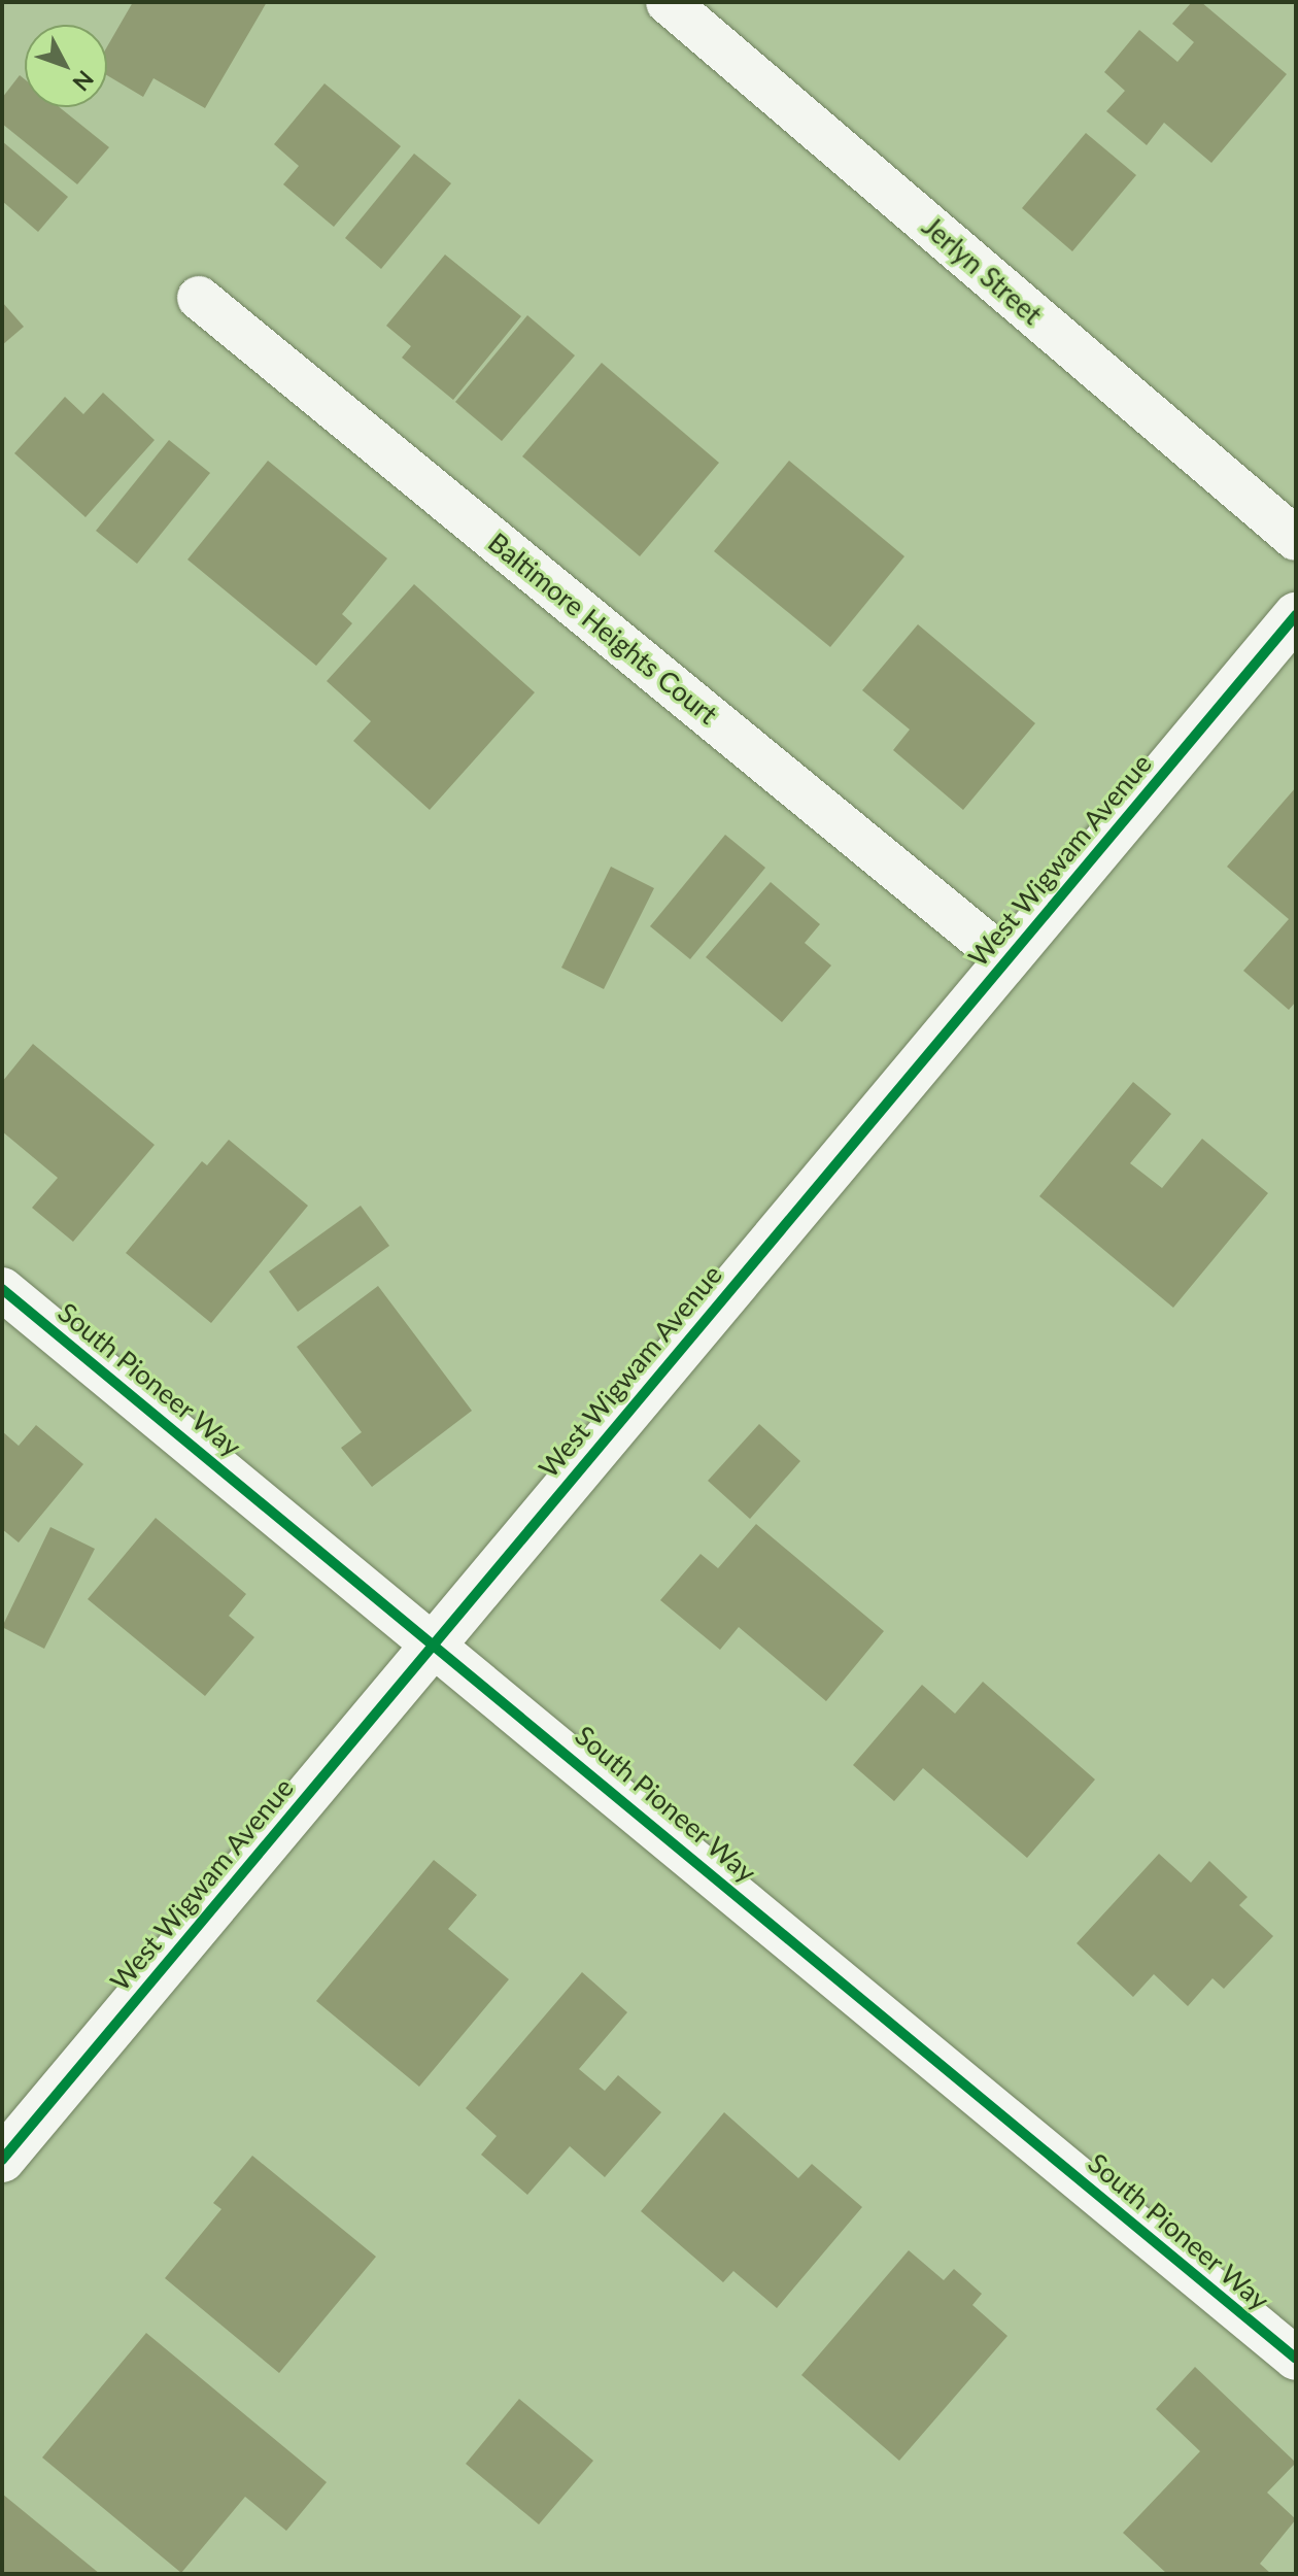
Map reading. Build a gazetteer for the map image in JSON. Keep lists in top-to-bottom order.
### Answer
{
  "streets": {
    "street": [
      "Jerlyn Street",
      "Baltimore Heights Court",
      "West Wigwam Avenue",
      "South Pioneer Way"
    ]
  },
  "crossings": [
    ["Baltimore Heights Court", "West Wigwam Avenue"],
    ["West Wigwam Avenue", "South Pioneer Way"]
  ],
  "north": "bottom right"
}
